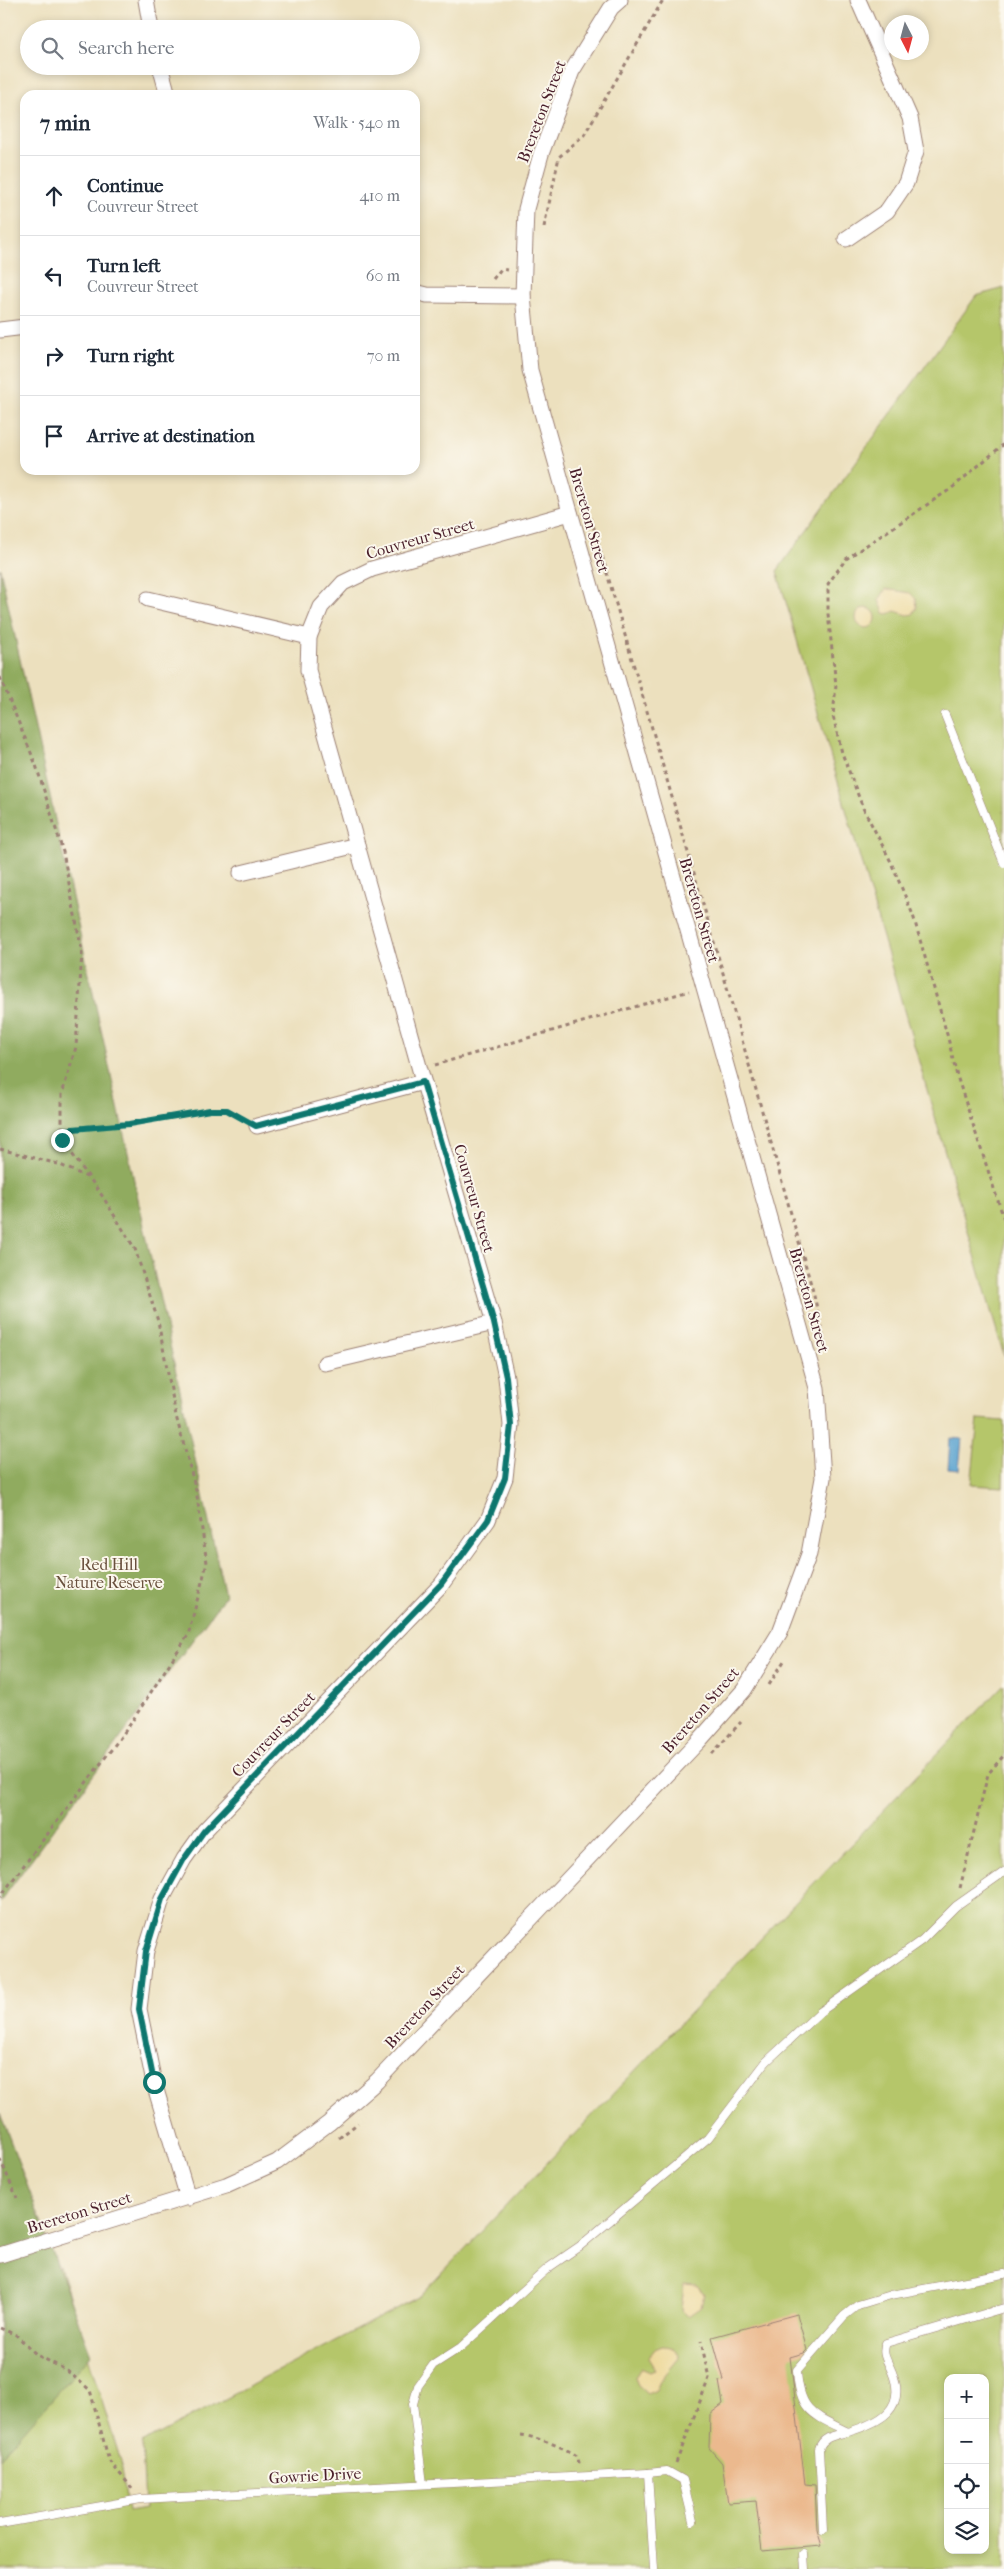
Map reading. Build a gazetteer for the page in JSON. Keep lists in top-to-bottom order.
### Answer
{
  "streets": {
    "street": ["Brereton Street", "Couvreur Street"],
    "lane": ["Gowrie Drive"]
  },
  "crossings": [
    ["Brereton Street", "Couvreur Street"]
  ],
  "parks": ["Red Hill Nature Reserve"],
  "north": "bottom",
  "page": {
    "search": "Search here",
    "heading": ["7 min", "Walk · 540 m"],
    "list": [
      ["Continue", "Couvreur Street", "410 m"],
      ["Turn left", "Couvreur Street", "60 m"],
      ["Turn right", "70 m"],
      "Arrive at destination"
    ],
    "map_buttons": ["+", "−"]
  }
}
